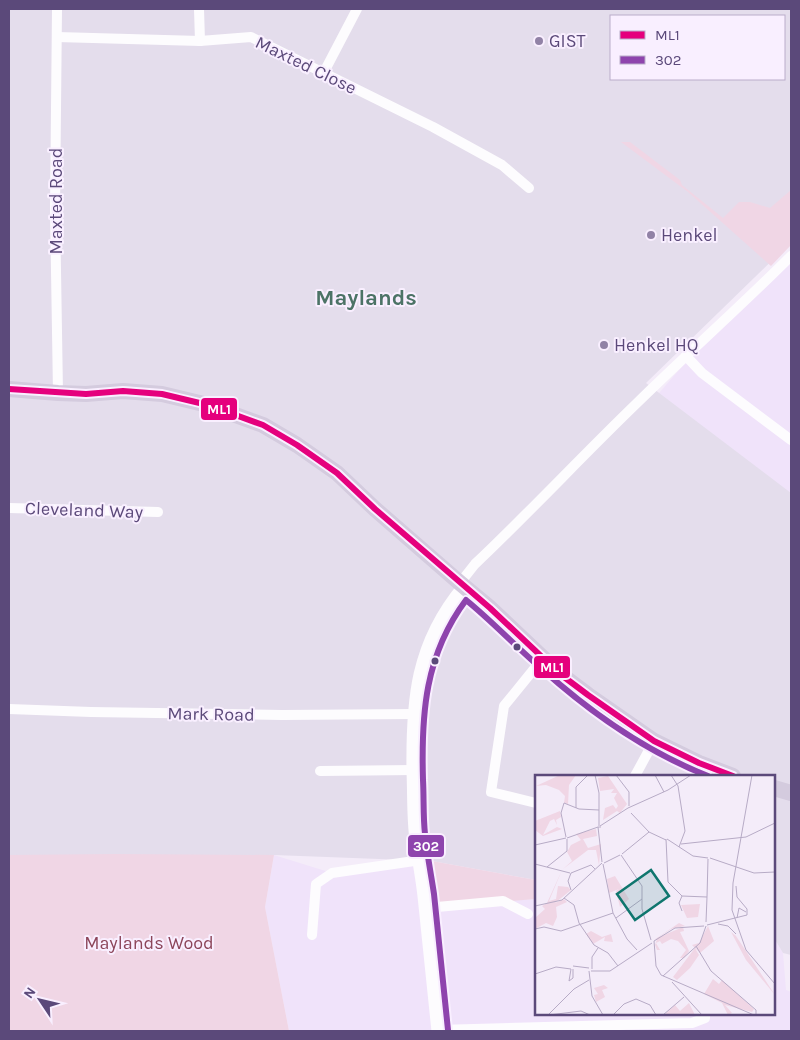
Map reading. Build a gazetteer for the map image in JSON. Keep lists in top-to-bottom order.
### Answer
{
  "streets": {
    "street": [
      "Maxted Close",
      "Maxted Road",
      "Cleveland Way",
      "Mark Road"
    ]
  },
  "crossings": [
    ["Maxted Close", "Maxted Road"]
  ],
  "districts": ["Maylands"],
  "parks": ["Maylands Wood"],
  "places": ["GIST", "Henkel", "Henkel HQ"],
  "lines": ["transit line ML1", "transit line 302"],
  "legend": ["ML1", "302"],
  "north": "top left"
}
